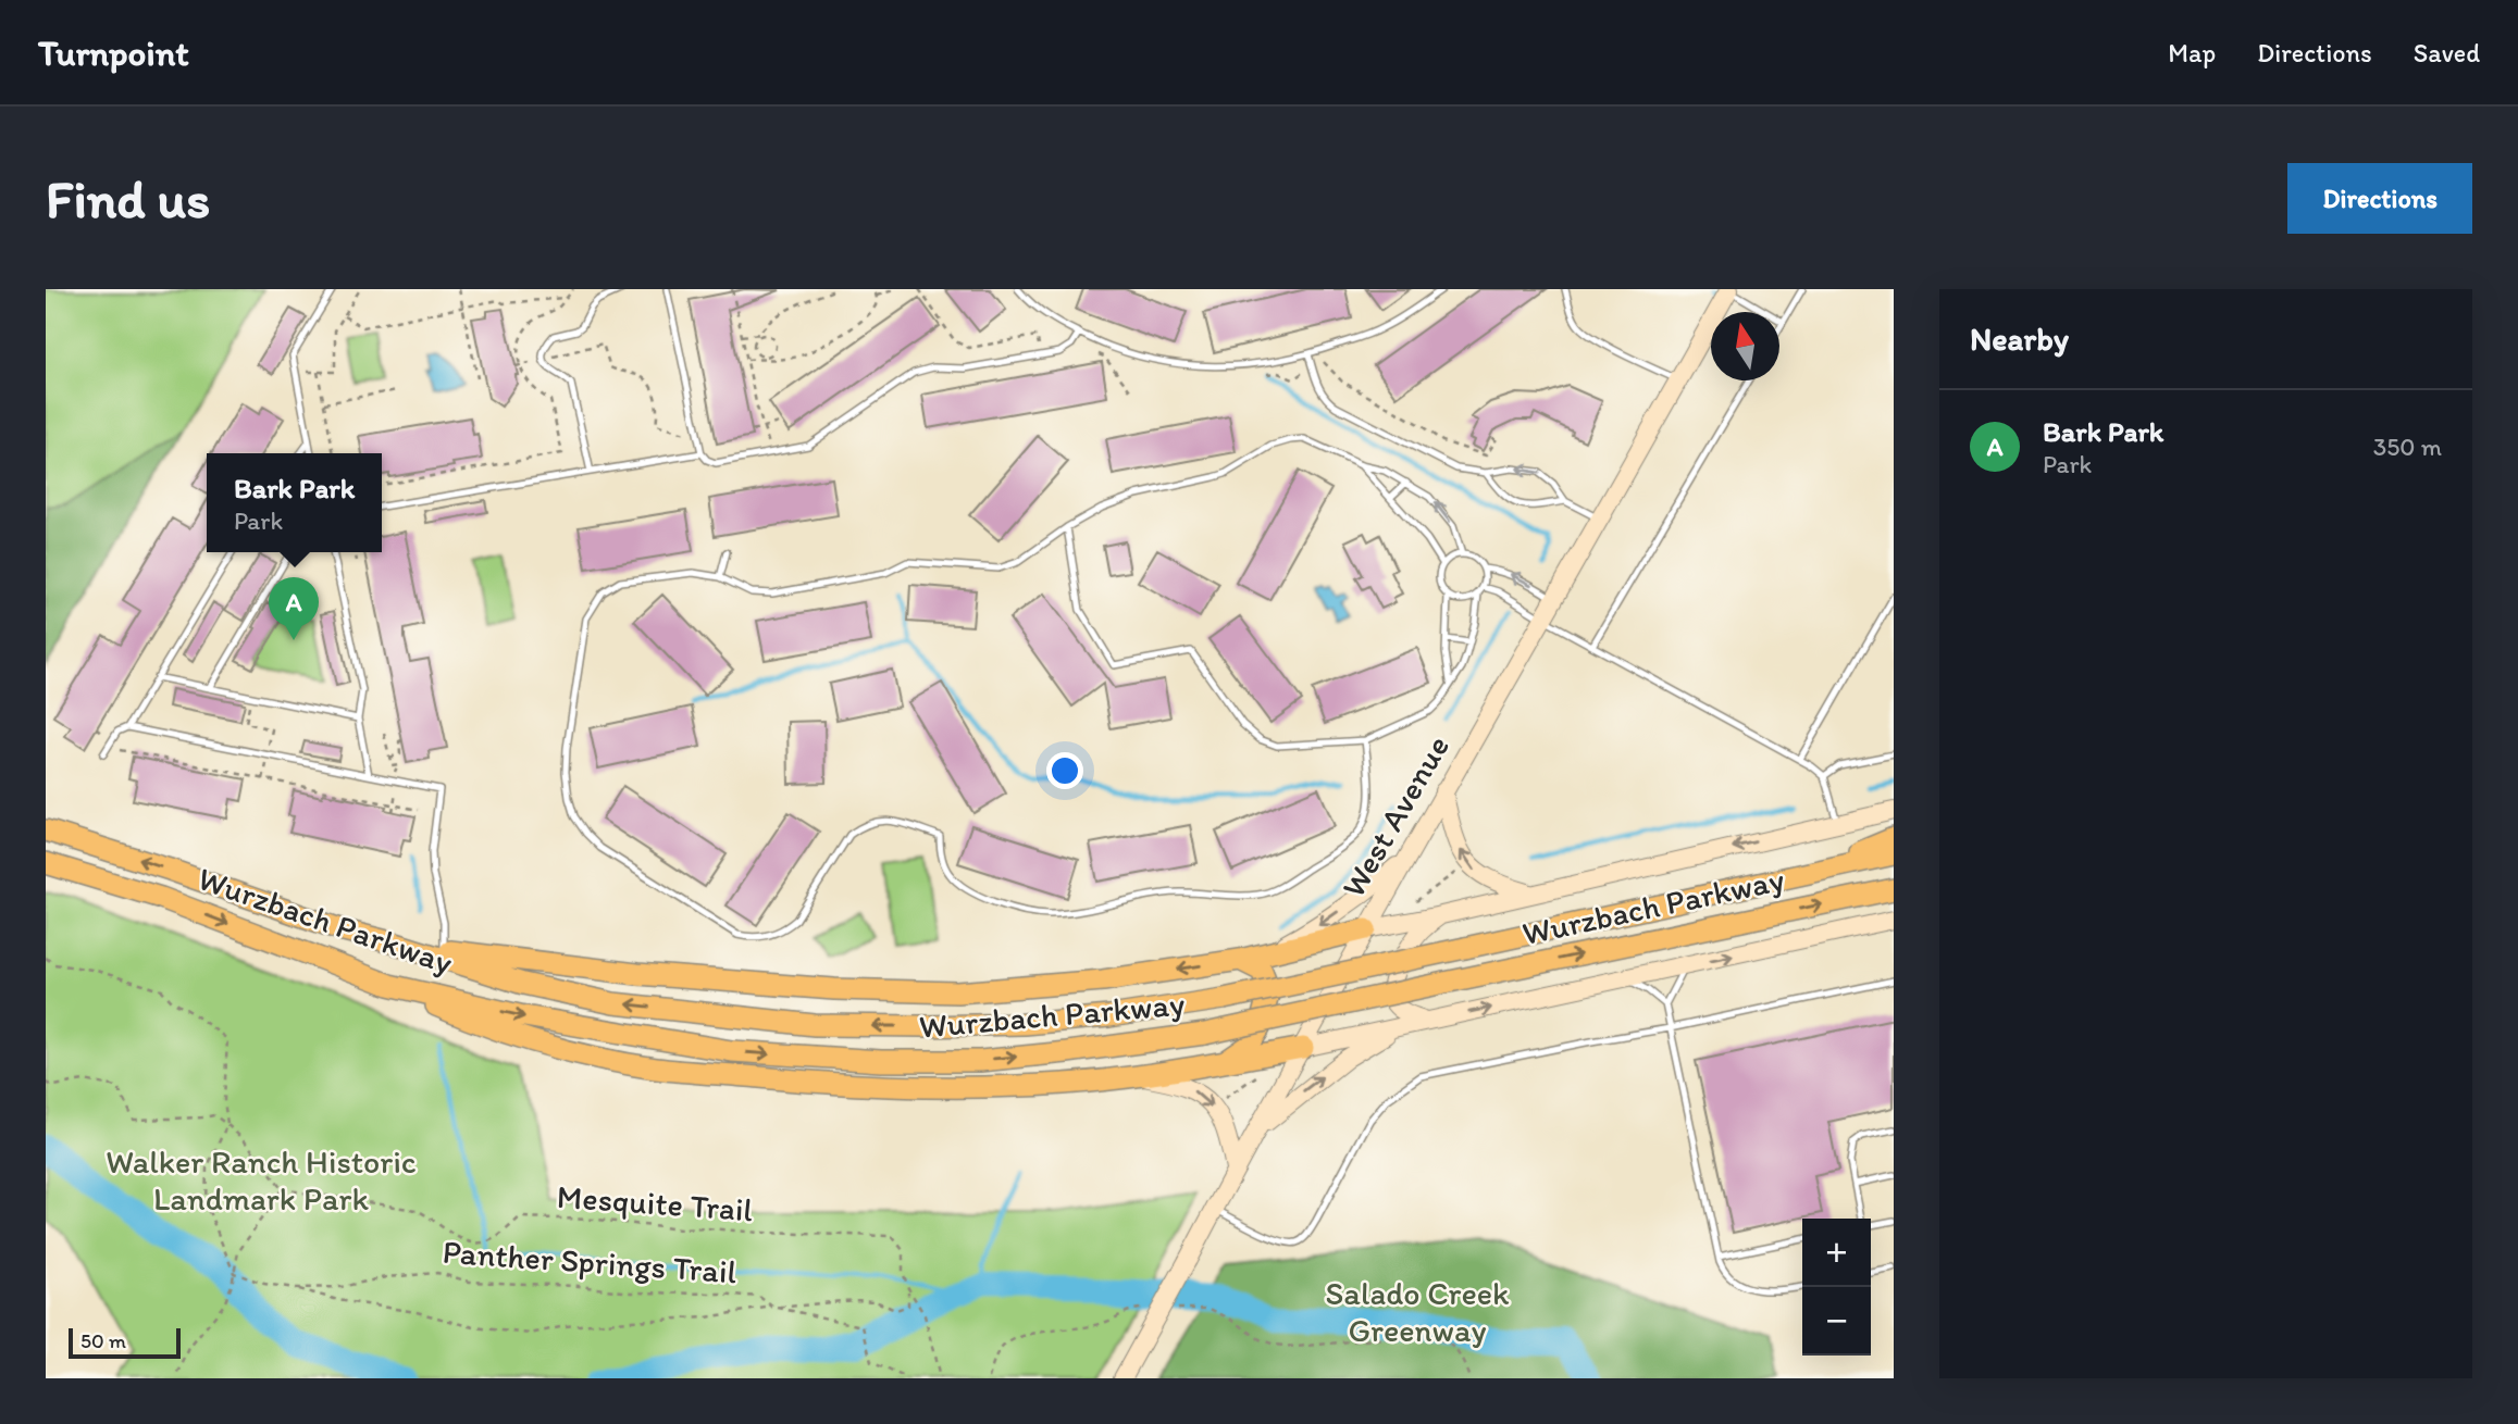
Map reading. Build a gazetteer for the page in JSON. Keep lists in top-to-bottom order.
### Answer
{
  "streets": {
    "highway": ["Wurzbach Parkway"],
    "main road": ["West Avenue"],
    "path": ["Mesquite Trail", "Panther Springs Trail"]
  },
  "crossings": [
    ["West Avenue", "Wurzbach Parkway"]
  ],
  "parks": ["Walker Ranch Historic Landmark Park", "Salado Creek Greenway"],
  "scale_bar": "50 m",
  "north": "top",
  "page": {
    "header": "Turnpoint",
    "nav": ["Map", "Directions", "Saved"],
    "buttons": "Directions",
    "title": "Find us",
    "heading": "Nearby",
    "list": [
      {
        "mark": "A",
        "name": "Bark Park",
        "note": "Park",
        "value": "350 m"
      }
    ],
    "popup": ["Bark Park", "Park"],
    "pins": "A",
    "map_buttons": ["+", "−"],
    "scale": "50 m"
  }
}
